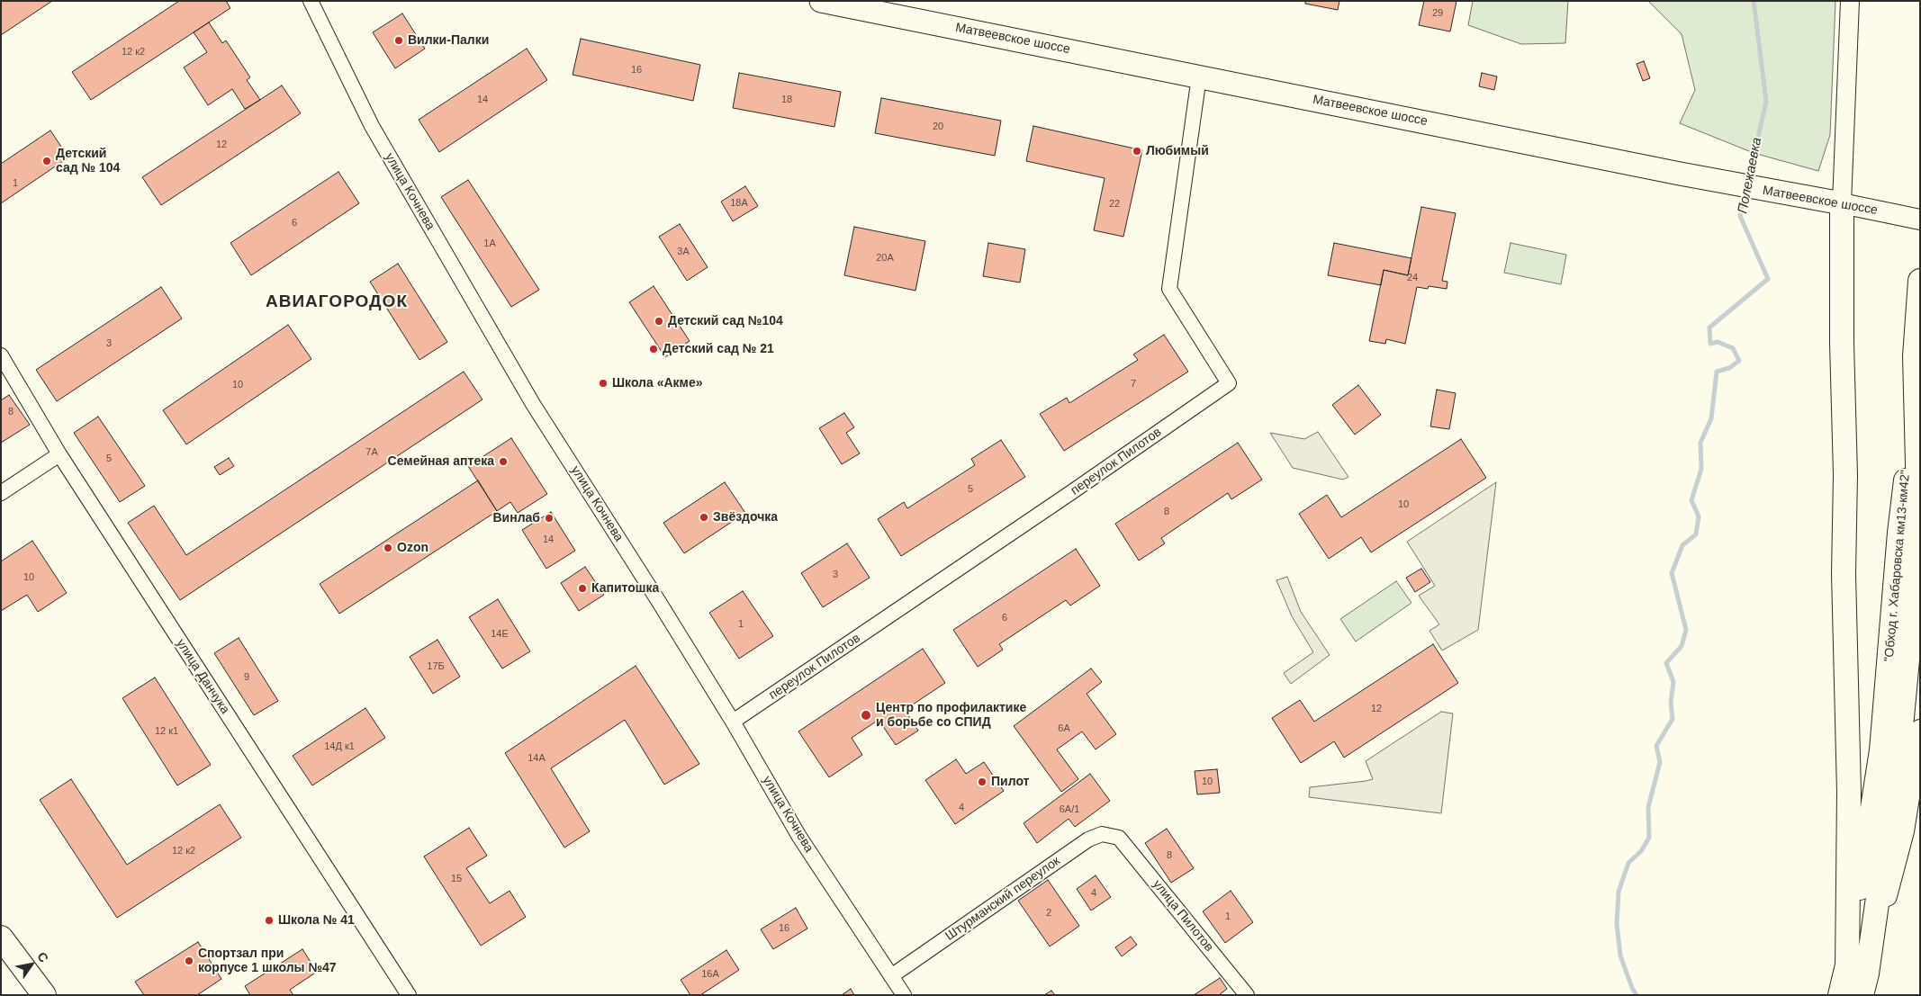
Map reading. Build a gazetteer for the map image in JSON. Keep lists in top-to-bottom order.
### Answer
{
  "streets": {
    "highway": ["\"Обход г. Хабаровска км13-км42\""],
    "main road": ["Матвеевское шоссе"],
    "street": [
      "улица Кочнева",
      "переулок Пилотов",
      "улица Данчука",
      "Штурманский переулок",
      "улица Пилотов"
    ]
  },
  "crossings": [
    ["Матвеевское шоссе", "переулок Пилотов"],
    ["улица Кочнева", "переулок Пилотов"],
    ["улица Кочнева", "Штурманский переулок"],
    ["Штурманский переулок", "улица Пилотов"]
  ],
  "districts": ["АВИАГОРОДОК"],
  "water": ["Полежаевка"],
  "places": [
    "Вилки-Палки",
    "Любимый",
    "Детский сад № 104",
    "Детский сад №104",
    "Детский сад № 21",
    "Школа «Акме»",
    "Семейная аптека",
    "Звёздочка",
    "Винлаб",
    "Ozon",
    "Капитошка",
    "Центр по профилактике и борьбе со СПИД",
    "Пилот",
    "Школа № 41",
    "Спортзал при корпусе 1 школы №47"
  ],
  "house_numbers": [
    "29",
    "12 к2",
    "16",
    "14",
    "18",
    "20",
    "12",
    "1",
    "18А",
    "22",
    "6",
    "1А",
    "3А",
    "20А",
    "24",
    "3",
    "7",
    "10",
    "8",
    "7А",
    "5",
    "5",
    "10",
    "8",
    "14",
    "3",
    "10",
    "6",
    "1",
    "14Е",
    "17Б",
    "9",
    "12",
    "6А",
    "12 к1",
    "14Д к1",
    "14А",
    "10",
    "4",
    "6А/1",
    "12 к2",
    "8",
    "15",
    "4",
    "2",
    "1",
    "16",
    "16А"
  ],
  "north": "top right"
}
